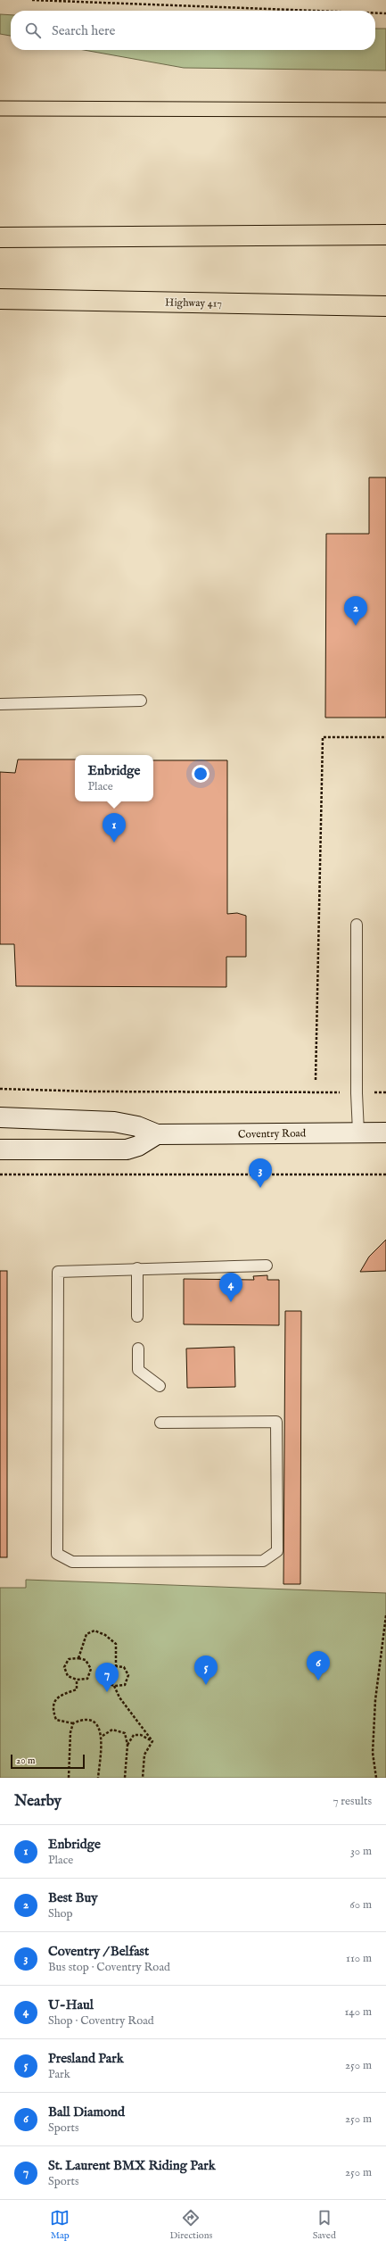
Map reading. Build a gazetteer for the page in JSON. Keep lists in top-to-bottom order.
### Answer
{
  "streets": {
    "highway": ["Highway 417"],
    "main road": ["Coventry Road"]
  },
  "scale_bar": "20 m",
  "page": {
    "search": "Search here",
    "pins": [
      "2",
      "1",
      "3",
      "4",
      "6",
      "5",
      "7"
    ],
    "popup": ["Enbridge", "Place"],
    "scale": "20 m",
    "heading": ["Nearby", "7 results"],
    "list": [
      {
        "mark": "1",
        "name": "Enbridge",
        "note": "Place",
        "value": "30 m"
      },
      {
        "mark": "2",
        "name": "Best Buy",
        "note": "Shop",
        "value": "60 m"
      },
      {
        "mark": "3",
        "name": "Coventry / Belfast",
        "note": "Bus stop · Coventry Road",
        "value": "110 m"
      },
      {
        "mark": "4",
        "name": "U-Haul",
        "note": "Shop · Coventry Road",
        "value": "140 m"
      },
      {
        "mark": "5",
        "name": "Presland Park",
        "note": "Park",
        "value": "250 m"
      },
      {
        "mark": "6",
        "name": "Ball Diamond",
        "note": "Sports",
        "value": "250 m"
      },
      {
        "mark": "7",
        "name": "St. Laurent BMX Riding Park",
        "note": "Sports",
        "value": "250 m"
      }
    ],
    "nav": ["Map", "Directions", "Saved"]
  }
}
